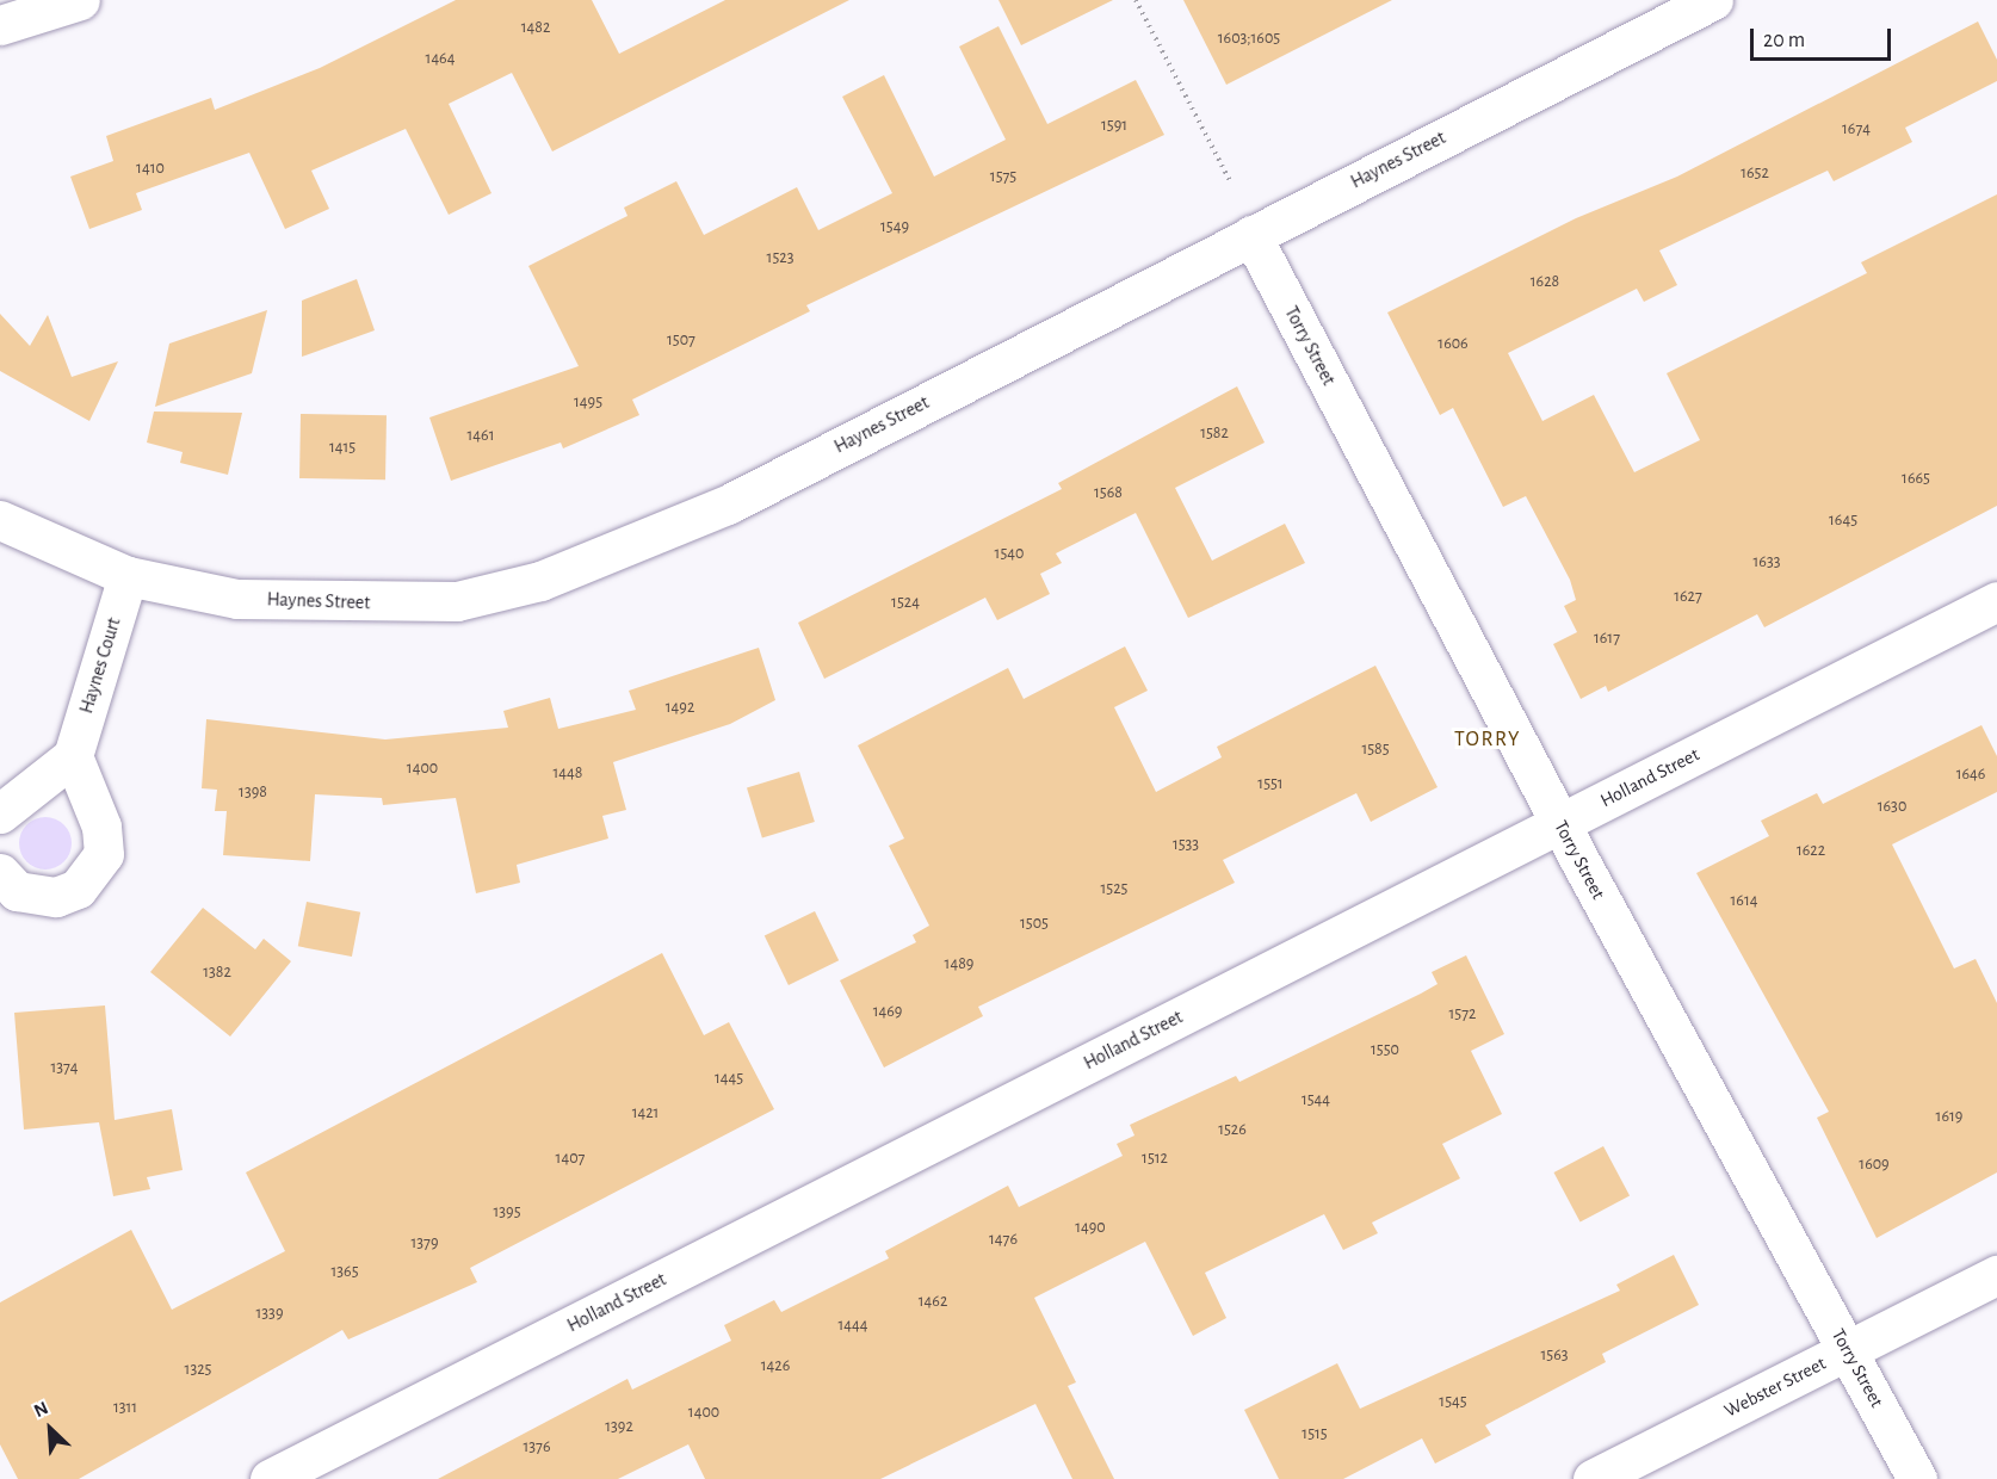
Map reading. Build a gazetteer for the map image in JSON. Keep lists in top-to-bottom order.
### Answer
{
  "streets": {
    "street": [
      "Haynes Street",
      "Torry Street",
      "Haynes Court",
      "Holland Street",
      "Webster Street"
    ]
  },
  "crossings": [
    ["Haynes Street", "Torry Street"],
    ["Haynes Street", "Haynes Court"],
    ["Torry Street", "Holland Street"],
    ["Torry Street", "Webster Street"]
  ],
  "districts": ["TORRY"],
  "house_numbers": [
    "1482",
    "1603;1605",
    "1464",
    "1591",
    "1674",
    "1410",
    "1652",
    "1575",
    "1549",
    "1523",
    "1628",
    "1507",
    "1606",
    "1495",
    "1582",
    "1461",
    "1415",
    "1665",
    "1568",
    "1645",
    "1540",
    "1633",
    "1627",
    "1524",
    "1617",
    "1492",
    "1585",
    "1400",
    "1448",
    "1646",
    "1551",
    "1398",
    "1630",
    "1533",
    "1622",
    "1525",
    "1614",
    "1505",
    "1489",
    "1382",
    "1469",
    "1572",
    "1550",
    "1374",
    "1445",
    "1544",
    "1421",
    "1619",
    "1526",
    "1407",
    "1512",
    "1609",
    "1395",
    "1490",
    "1476",
    "1379",
    "1365",
    "1462",
    "1339",
    "1444",
    "1563",
    "1426",
    "1325",
    "1545",
    "1311",
    "1400",
    "1392",
    "1515",
    "1376"
  ],
  "scale_bar": "20 m",
  "north": "top left"
}
